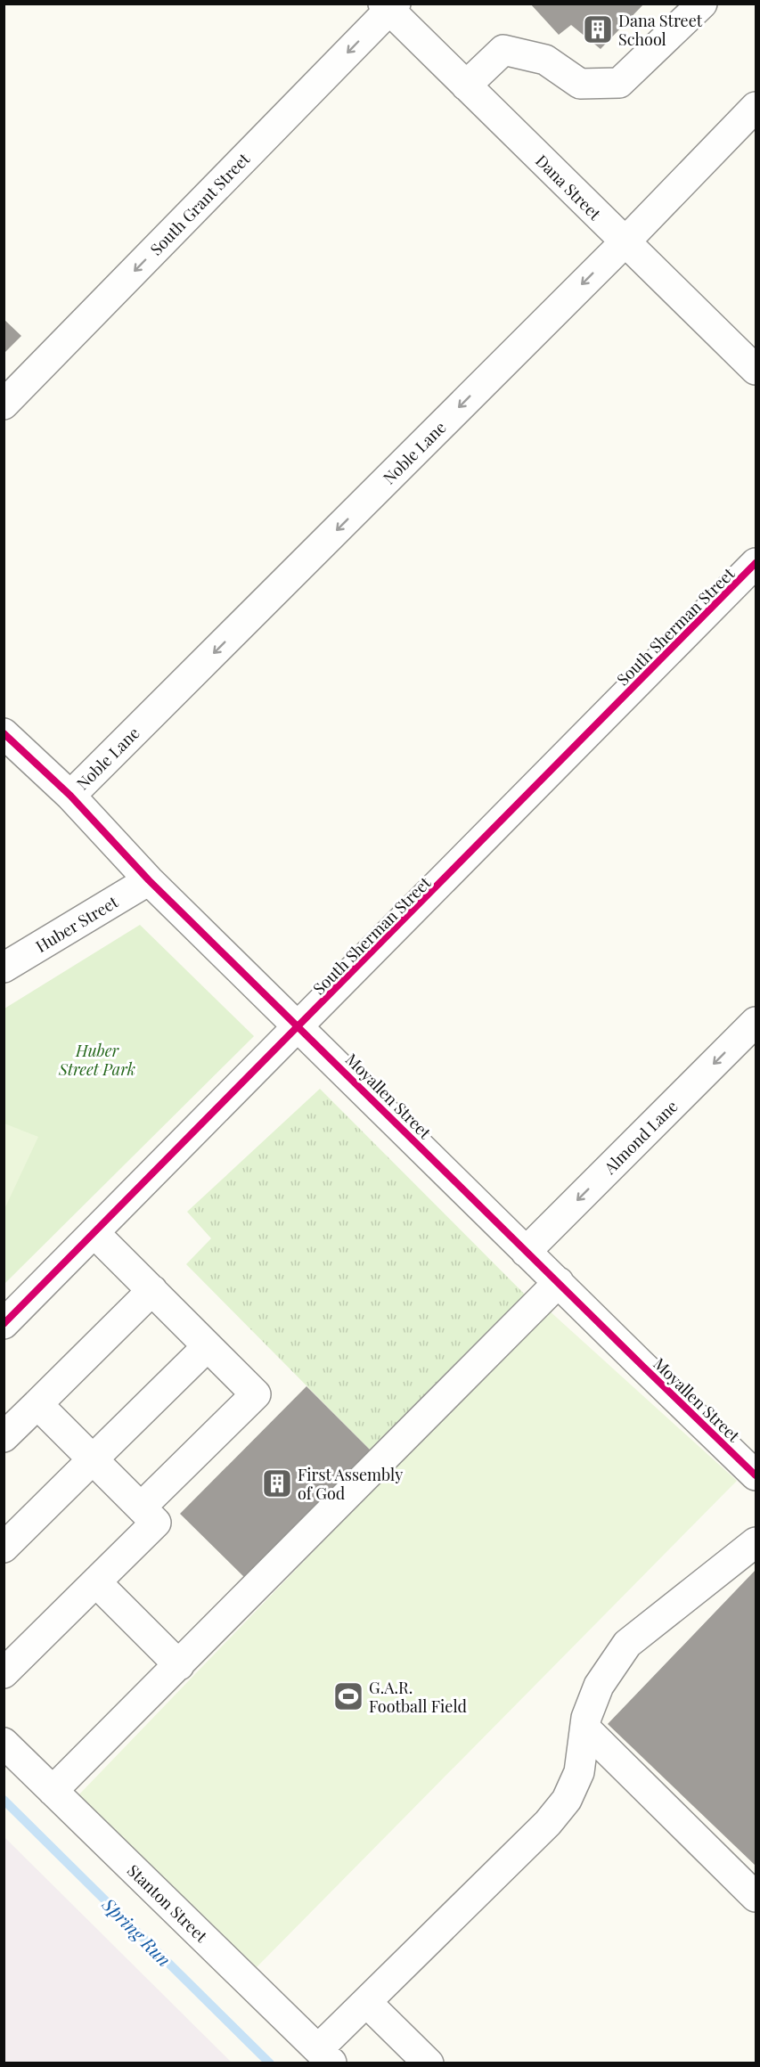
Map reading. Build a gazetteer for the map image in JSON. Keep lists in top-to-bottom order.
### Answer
{
  "streets": {
    "street": [
      "Dana Street",
      "South Grant Street",
      "Noble Lane",
      "South Sherman Street",
      "Huber Street",
      "Moyallen Street",
      "Almond Lane",
      "Stanton Street"
    ]
  },
  "crossings": [
    ["Dana Street", "South Grant Street"],
    ["Dana Street", "Noble Lane"],
    ["Noble Lane", "Moyallen Street"],
    ["South Sherman Street", "Moyallen Street"],
    ["Huber Street", "Moyallen Street"],
    ["Moyallen Street", "Almond Lane"]
  ],
  "one_way": ["South Grant Street", "Noble Lane", "Almond Lane"],
  "water": ["Spring Run"],
  "parks": ["Huber Street Park"],
  "places": {
    "building": ["Dana Street School", "First Assembly of God"],
    "sports": ["G.A.R. Football Field"]
  }
}
